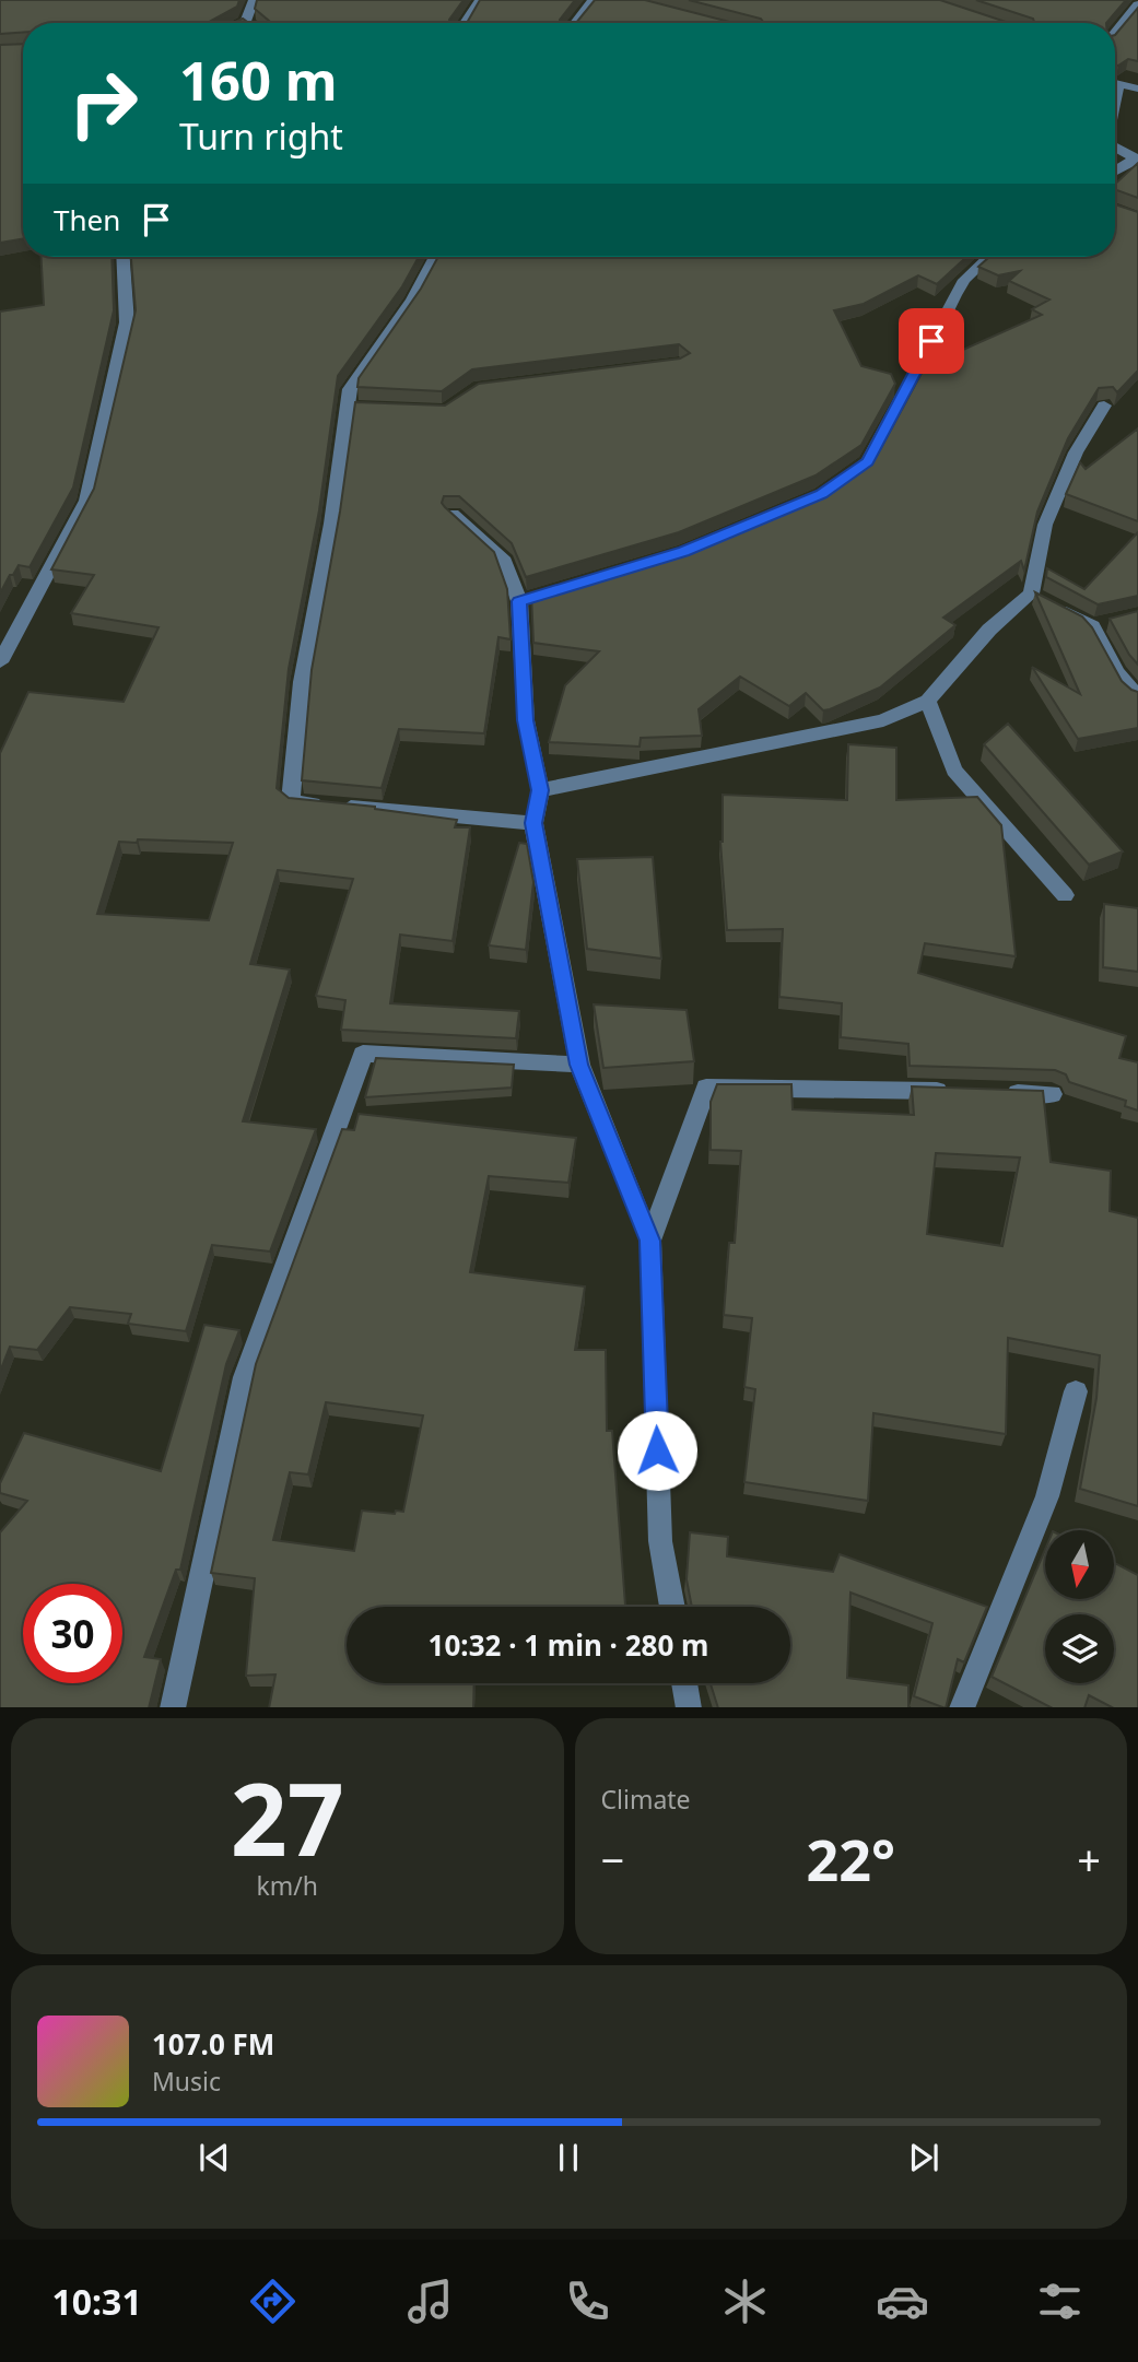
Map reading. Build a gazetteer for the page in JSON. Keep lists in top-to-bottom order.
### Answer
{
  "north": "bottom",
  "page": {
    "turn": ["160 m", "Turn right"],
    "then": "Then",
    "limit": "30",
    "trip": "10:32 · 1 min · 280 m",
    "tile": [
      ["27", "km/h"],
      "Climate"
    ],
    "heat": ["−", "22°", "+"],
    "song": ["107.0 FM", "Music"],
    "tabs": "10:31"
  }
}
